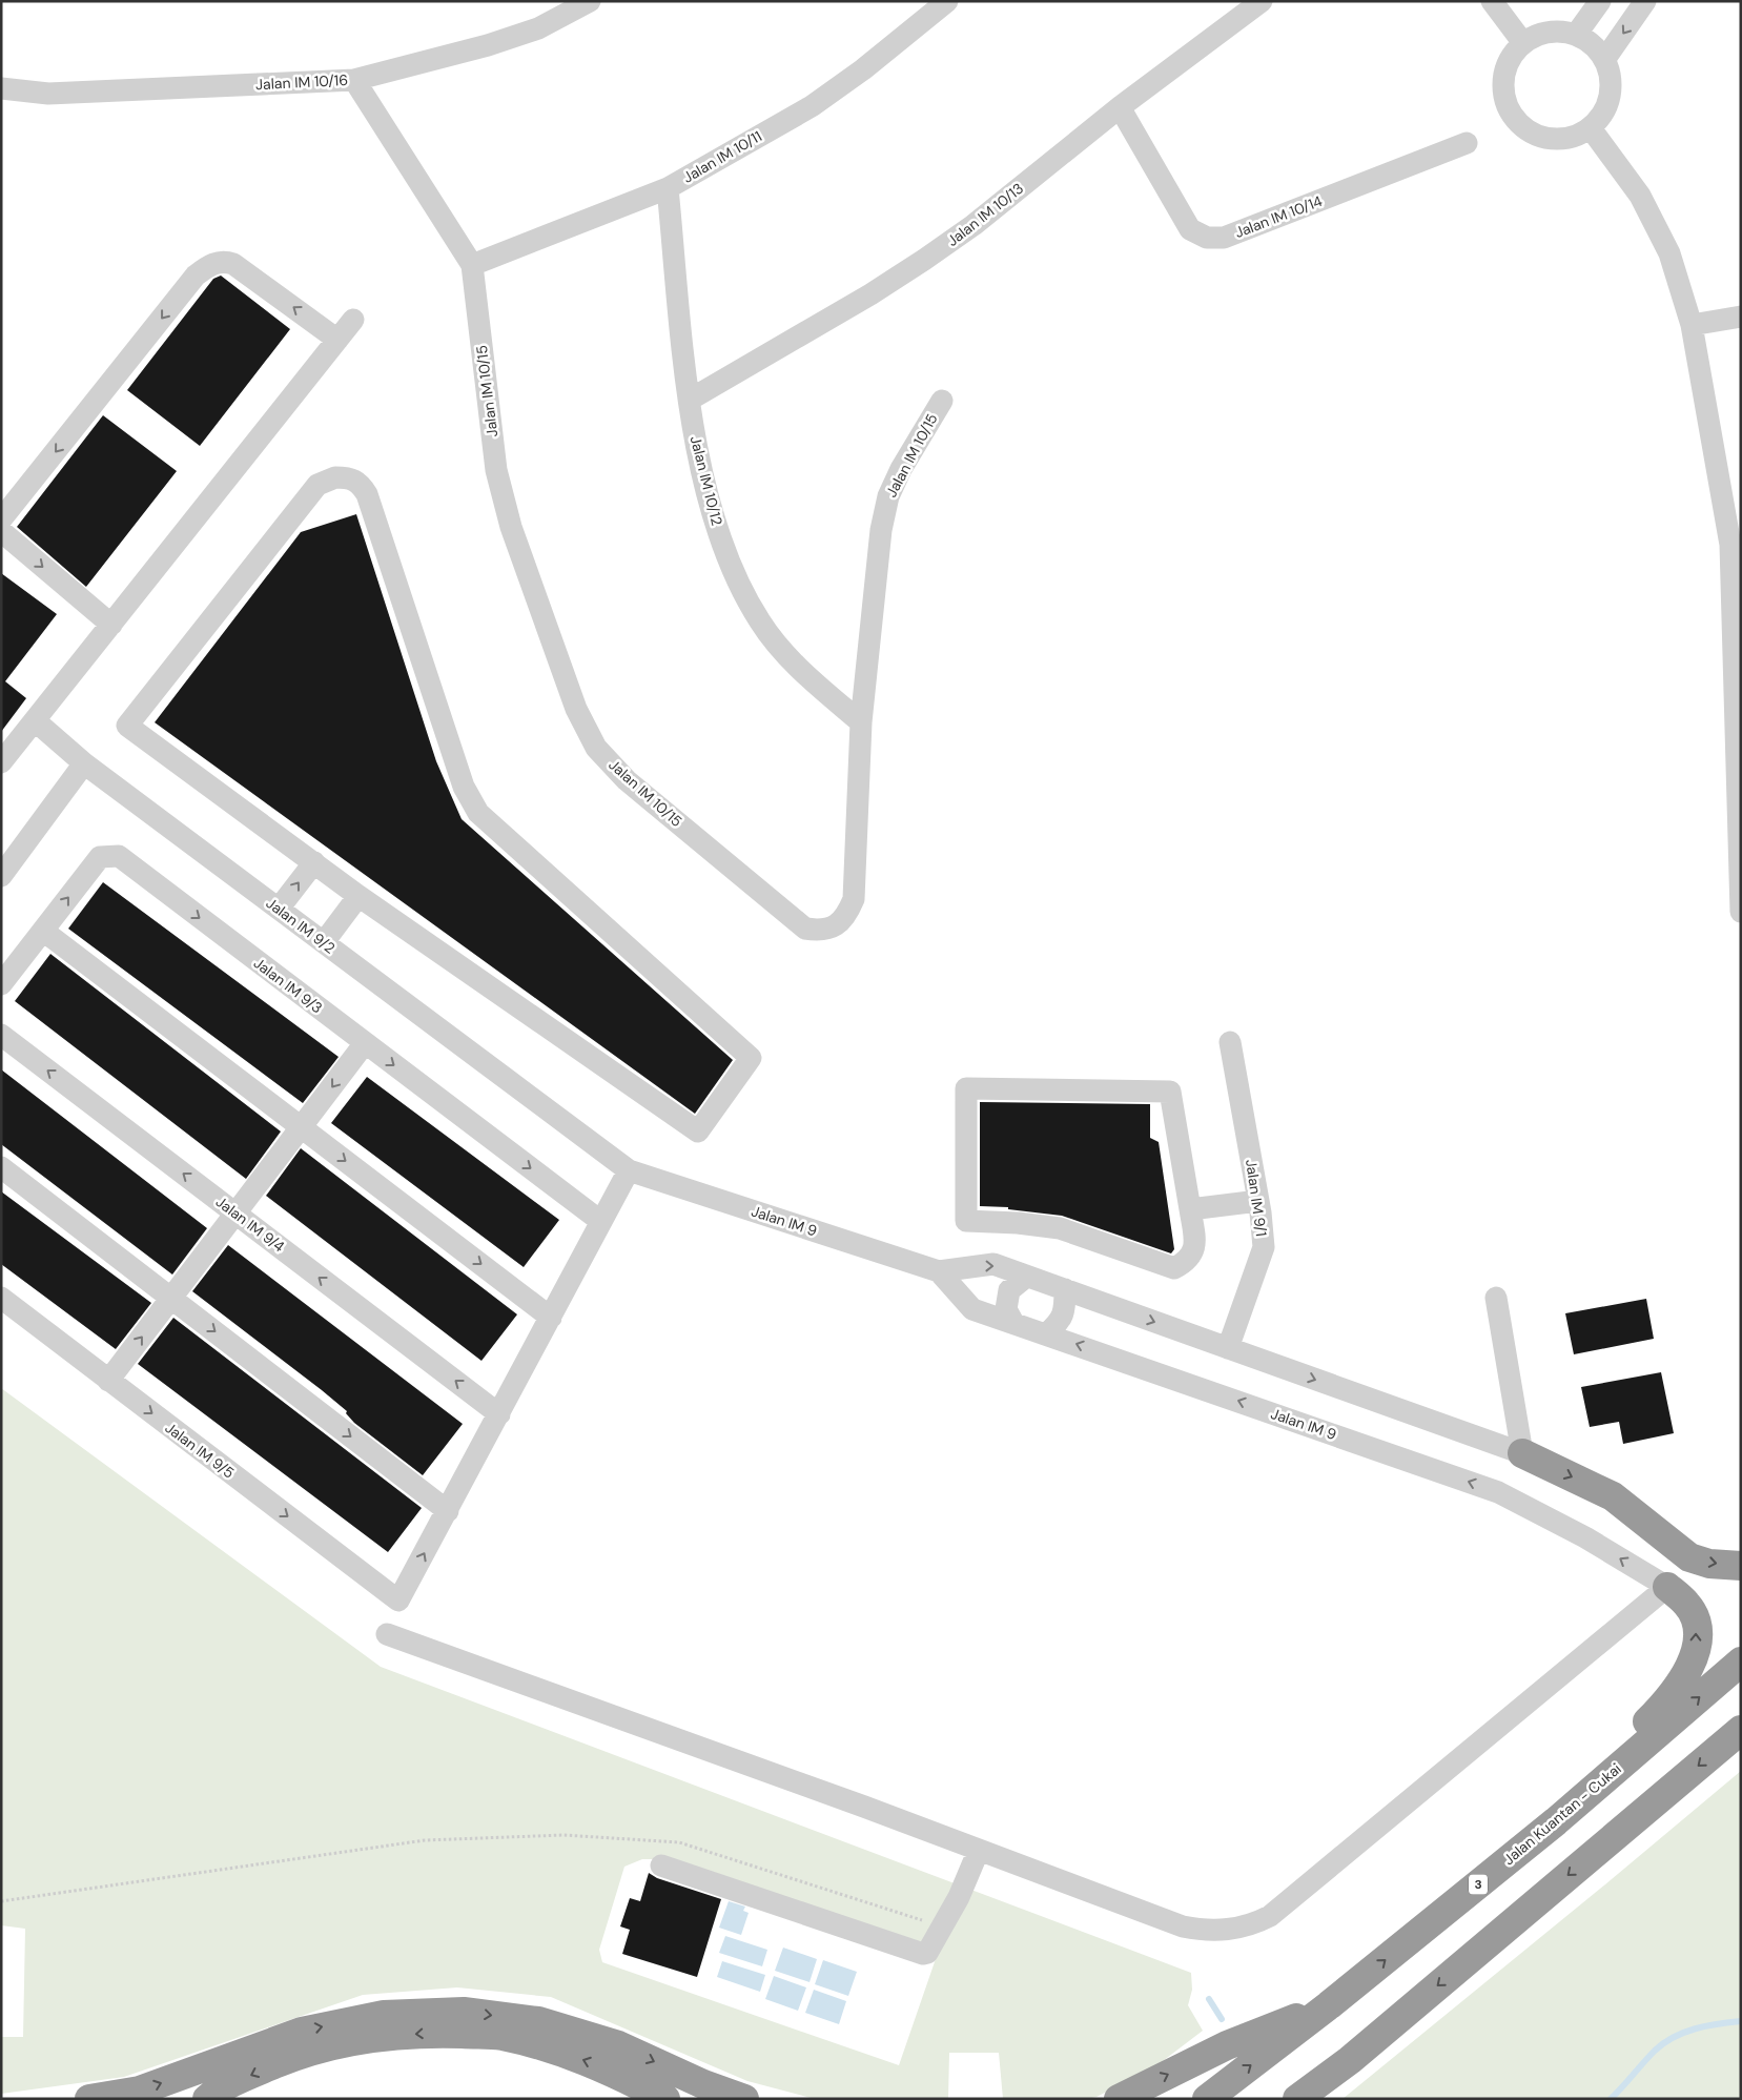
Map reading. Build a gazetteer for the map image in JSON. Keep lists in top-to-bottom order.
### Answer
{
  "streets": {
    "highway": ["Jalan Kuantan - Cukai", "3"],
    "street": [
      "Jalan IM 10/16",
      "Jalan IM 10/11",
      "Jalan IM 10/13",
      "Jalan IM 10/14",
      "Jalan IM 10/15",
      "Jalan IM 10/12",
      "Jalan IM 9/2",
      "Jalan IM 9/3",
      "Jalan IM 9/1",
      "Jalan IM 9",
      "Jalan IM 9/4",
      "Jalan IM 9/5"
    ]
  },
  "crossings": [
    ["Jalan IM 10/16", "Jalan IM 10/15"],
    ["Jalan IM 10/11", "Jalan IM 10/15"],
    ["Jalan IM 10/11", "Jalan IM 10/12"],
    ["Jalan IM 10/13", "Jalan IM 10/14"],
    ["Jalan IM 10/13", "Jalan IM 10/12"],
    ["Jalan IM 10/15", "Jalan IM 10/12"],
    ["Jalan IM 9/2", "Jalan IM 9"],
    ["Jalan IM 9/1", "Jalan IM 9"]
  ]
}
